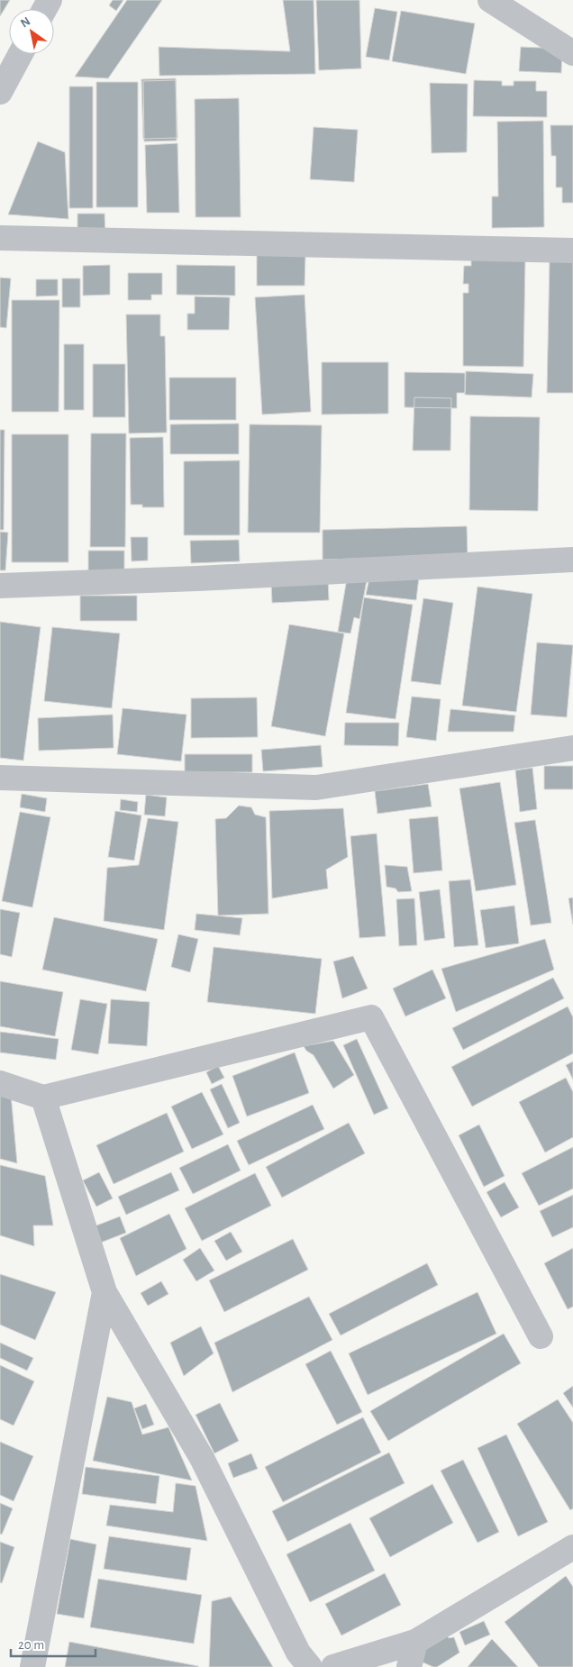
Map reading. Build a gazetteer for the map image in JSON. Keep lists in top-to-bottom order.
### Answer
{
  "scale_bar": "20 m",
  "north": "top left"
}
